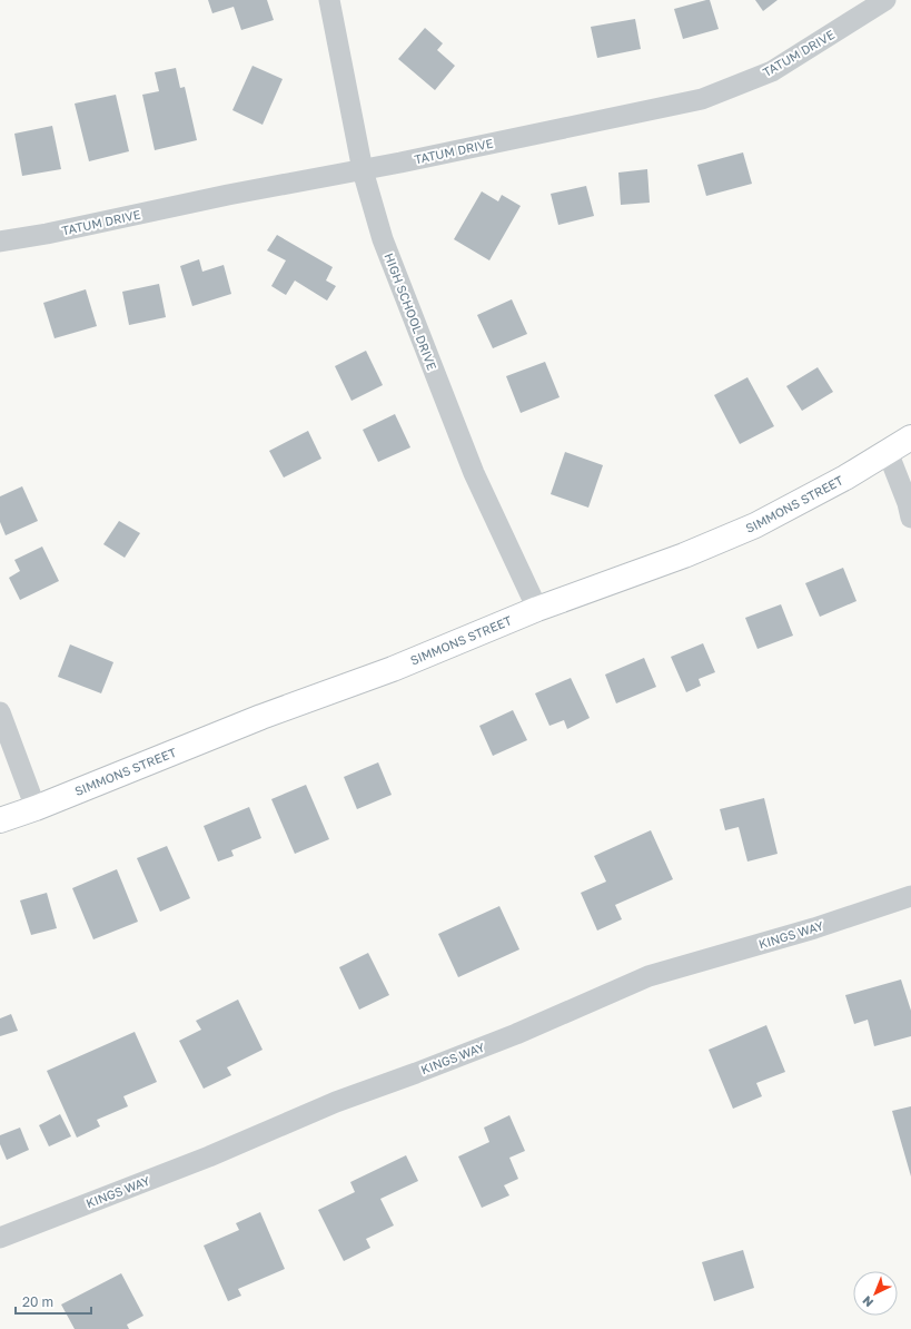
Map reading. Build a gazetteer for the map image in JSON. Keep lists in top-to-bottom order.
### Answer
{
  "streets": {
    "street": [
      "TATUM DRIVE",
      "HIGH SCHOOL DRIVE",
      "SIMMONS STREET",
      "KINGS WAY"
    ]
  },
  "crossings": [
    ["TATUM DRIVE", "HIGH SCHOOL DRIVE"],
    ["HIGH SCHOOL DRIVE", "SIMMONS STREET"]
  ],
  "scale_bar": "20 m",
  "north": "bottom left"
}
